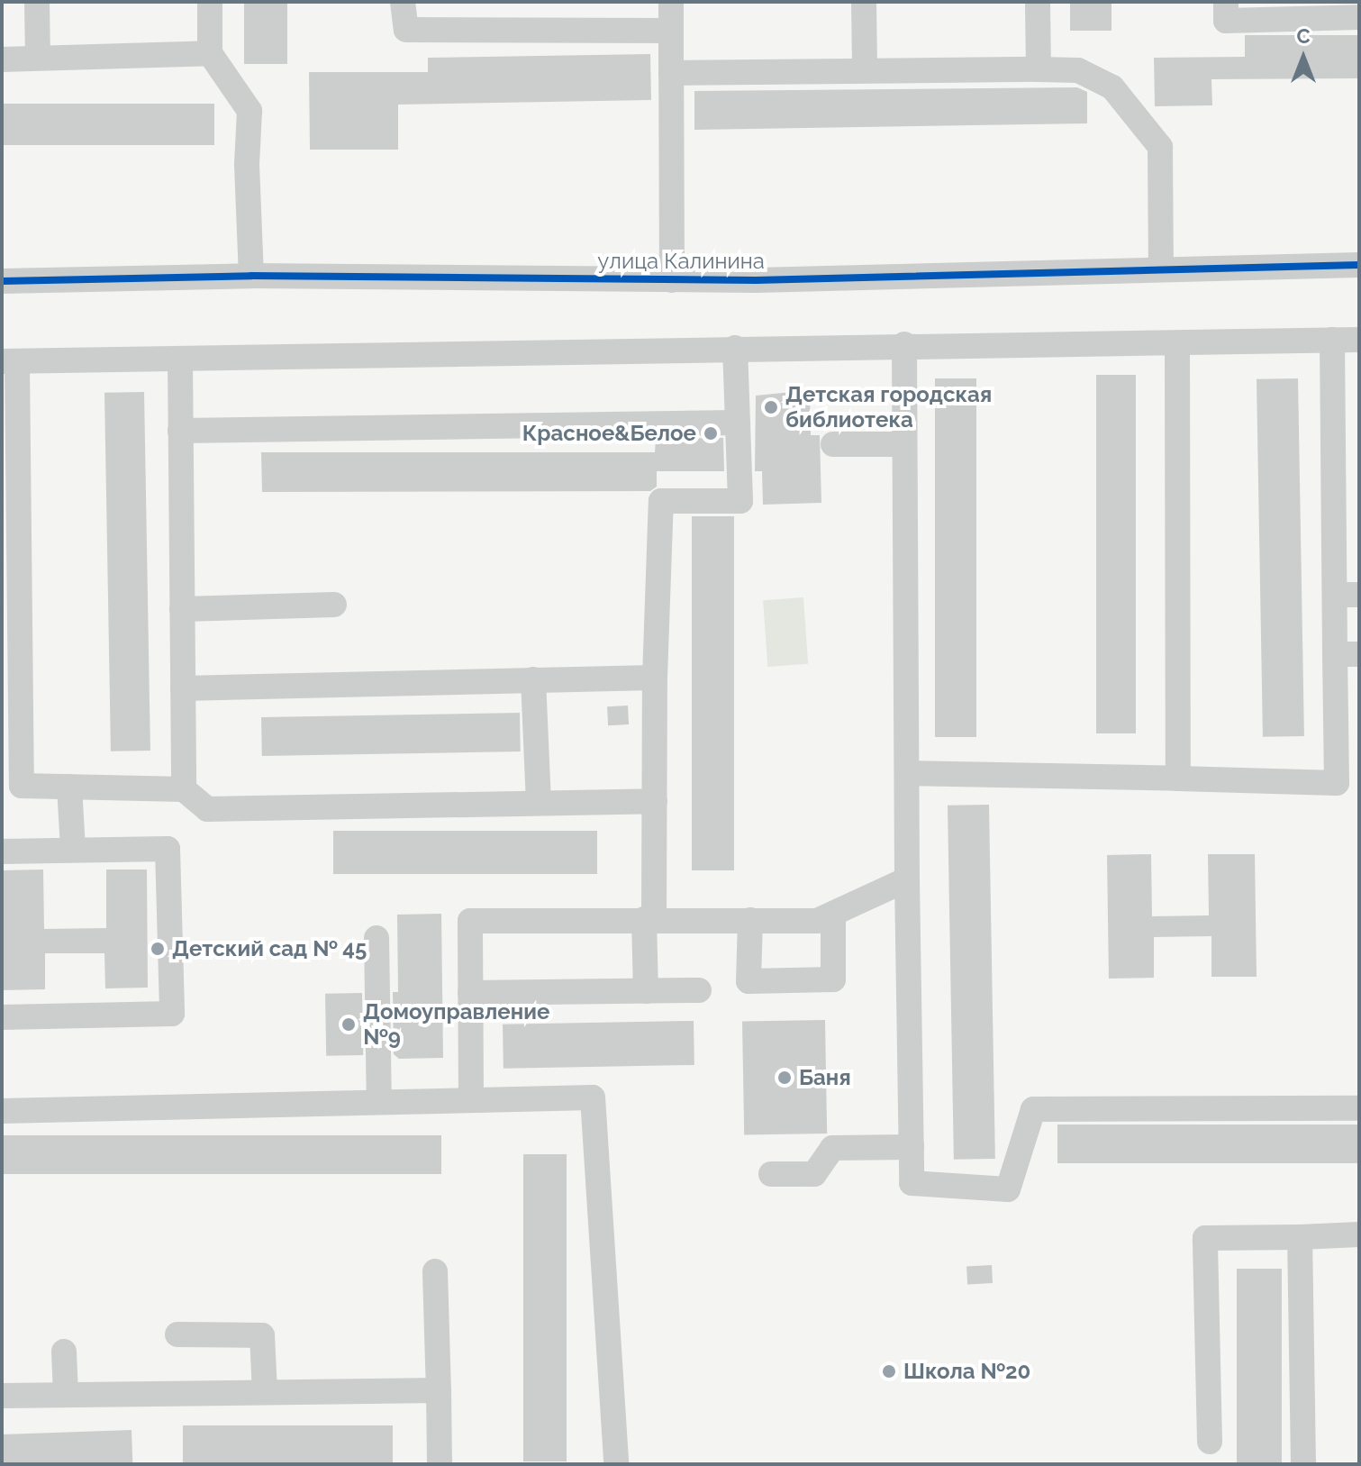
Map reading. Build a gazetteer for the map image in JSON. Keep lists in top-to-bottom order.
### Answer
{
  "streets": {
    "street": ["улица Калинина"]
  },
  "places": [
    "Детская городская библиотека",
    "Красное&Белое",
    "Детский сад № 45",
    "Домоуправление №9",
    "Баня",
    "Школа №20"
  ],
  "north": "top"
}
